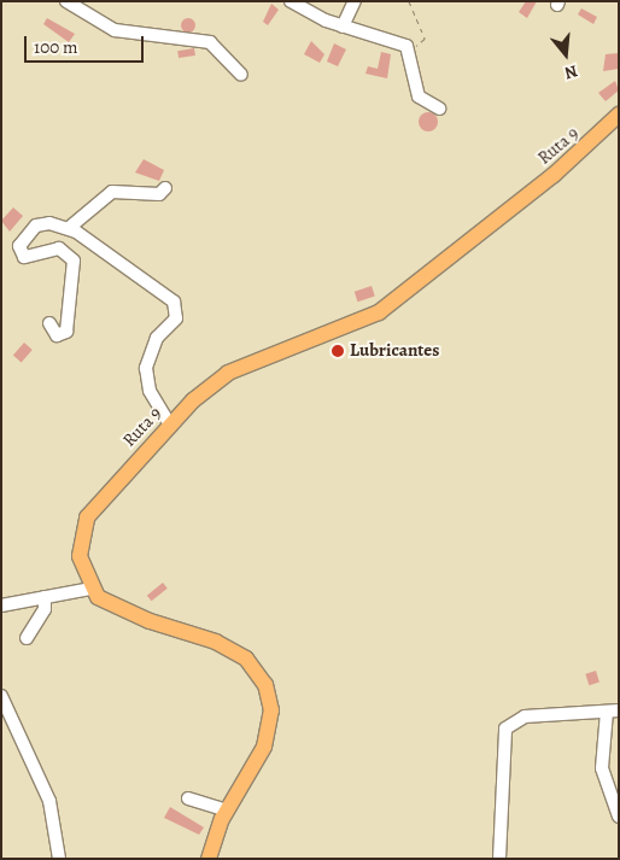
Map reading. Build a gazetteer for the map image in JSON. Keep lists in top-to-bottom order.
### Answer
{
  "streets": {
    "main road": ["Ruta 9"]
  },
  "places": ["Lubricantes"],
  "scale_bar": "100 m",
  "north": "bottom"
}
